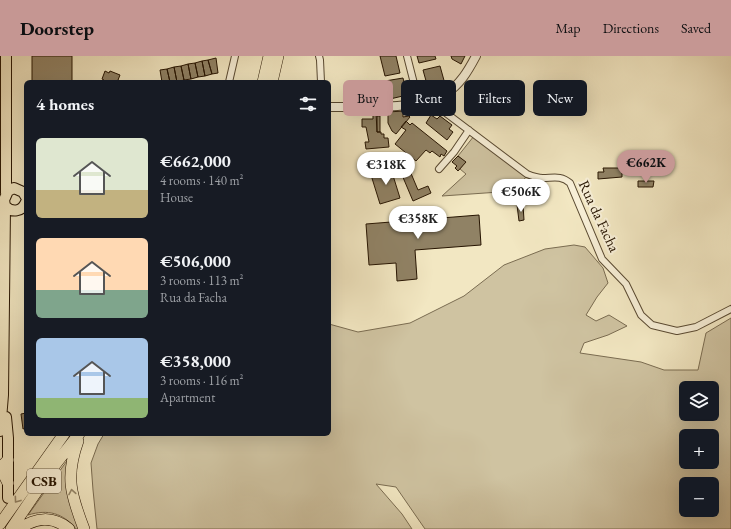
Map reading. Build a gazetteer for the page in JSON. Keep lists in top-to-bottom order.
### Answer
{
  "streets": {
    "highway": ["CSB"],
    "street": ["Rua da Facha"]
  },
  "page": {
    "header": "Doorstep",
    "nav": ["Map", "Directions", "Saved"],
    "chip": [
      "Buy",
      "Rent",
      "Filters",
      "New"
    ],
    "heading": "4 homes",
    "list": [
      {
        "name": "€662,000",
        "note": "4 rooms · 140 m² · House"
      },
      {
        "name": "€506,000",
        "note": "3 rooms · 113 m² · Rua da Facha"
      },
      {
        "name": "€358,000",
        "note": "3 rooms · 116 m² · Apartment"
      }
    ],
    "price": [
      "€662K",
      "€318K",
      "€506K",
      "€358K"
    ],
    "map_buttons": ["+", "−"]
  }
}
